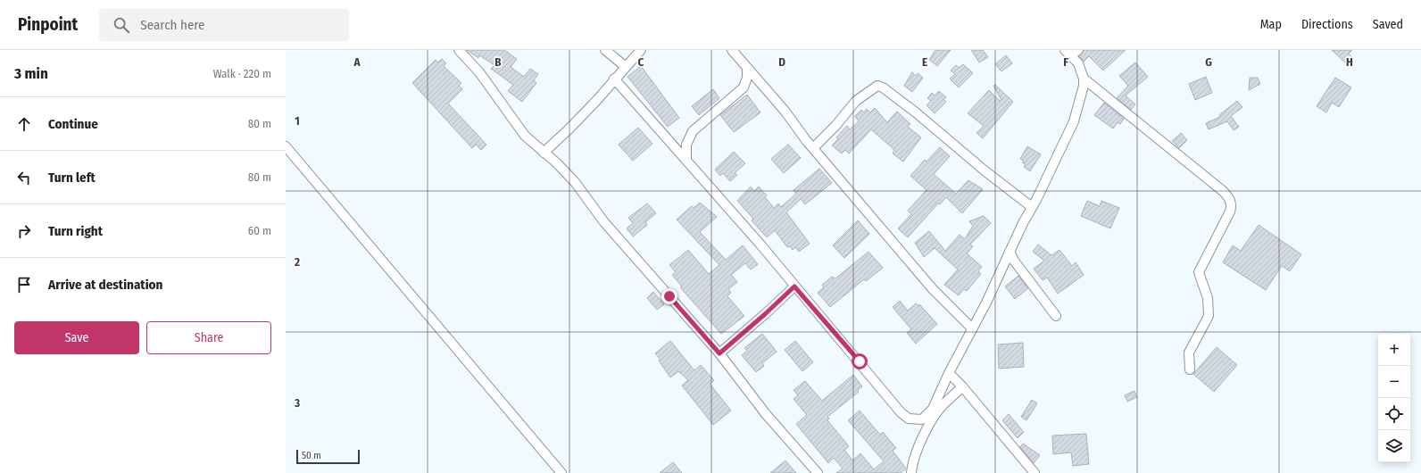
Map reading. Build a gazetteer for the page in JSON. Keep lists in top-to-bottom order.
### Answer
{
  "scale_bar": "50 m",
  "page": {
    "header": "Pinpoint",
    "search": "Search here",
    "nav": ["Map", "Directions", "Saved"],
    "heading": ["3 min", "Walk · 220 m"],
    "list": [
      ["Continue", "80 m"],
      ["Turn left", "80 m"],
      ["Turn right", "60 m"],
      "Arrive at destination"
    ],
    "buttons": ["Save", "Share"],
    "map_buttons": ["+", "−"],
    "scale": "50 m"
  },
  "grid": {
    "columns": [
      "A",
      "B",
      "C",
      "D",
      "E",
      "F",
      "G",
      "H"
    ],
    "rows": ["1", "2", "3"]
  }
}
